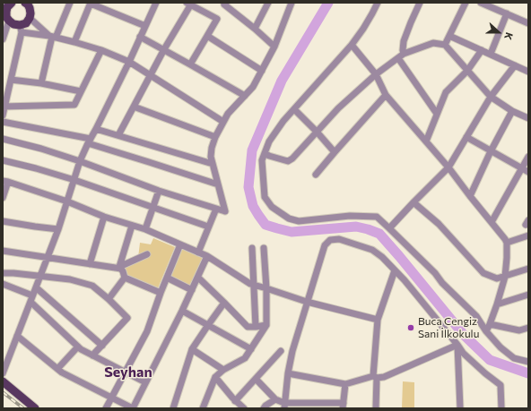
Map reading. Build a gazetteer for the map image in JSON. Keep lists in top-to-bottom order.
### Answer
{
  "districts": ["Seyhan"],
  "places": ["Buca Cengiz Sani İlkokulu"],
  "north": "right"
}
